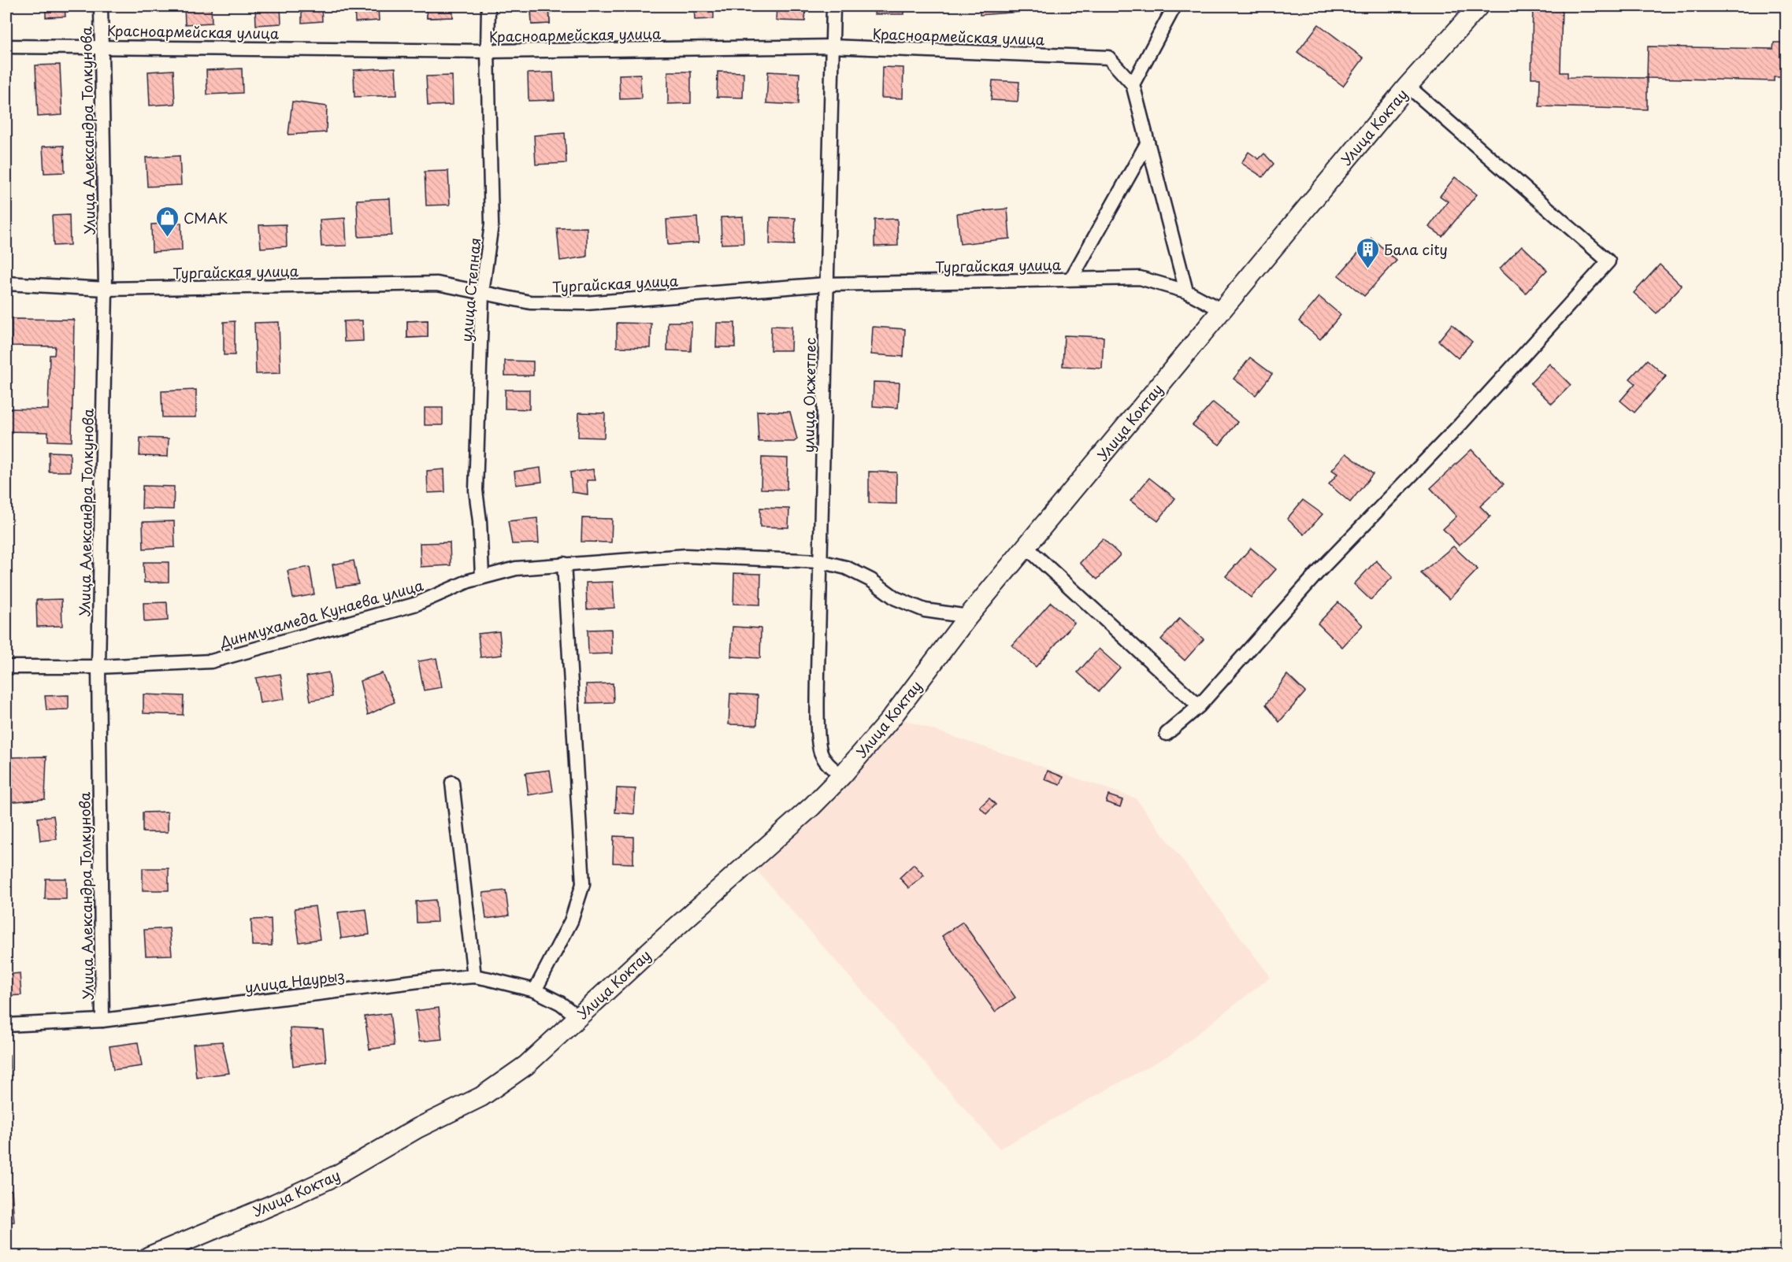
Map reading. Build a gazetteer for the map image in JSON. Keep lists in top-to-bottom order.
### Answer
{
  "streets": {
    "street": [
      "Красноармейская улица",
      "Улица Коктау",
      "Улица Александра Толкунова",
      "Тургайская улица",
      "улица Степная",
      "улица Окжетпес",
      "Динмухамеда Кунаева улица",
      "улица Наурыз"
    ]
  },
  "crossings": [
    ["Красноармейская улица", "Улица Александра Толкунова"],
    ["Красноармейская улица", "улица Степная"],
    ["Красноармейская улица", "улица Окжетпес"],
    ["Улица Коктау", "Тургайская улица"],
    ["Улица Коктау", "улица Окжетпес"],
    ["Улица Коктау", "Динмухамеда Кунаева улица"],
    ["Улица Коктау", "улица Наурыз"],
    ["Улица Александра Толкунова", "Тургайская улица"],
    ["Улица Александра Толкунова", "Динмухамеда Кунаева улица"],
    ["Улица Александра Толкунова", "улица Наурыз"],
    ["Тургайская улица", "улица Степная"],
    ["Тургайская улица", "улица Окжетпес"],
    ["улица Степная", "Динмухамеда Кунаева улица"],
    ["улица Окжетпес", "Динмухамеда Кунаева улица"]
  ],
  "places": {
    "shop": ["СМАК"],
    "building": ["Бала city"]
  }
}
